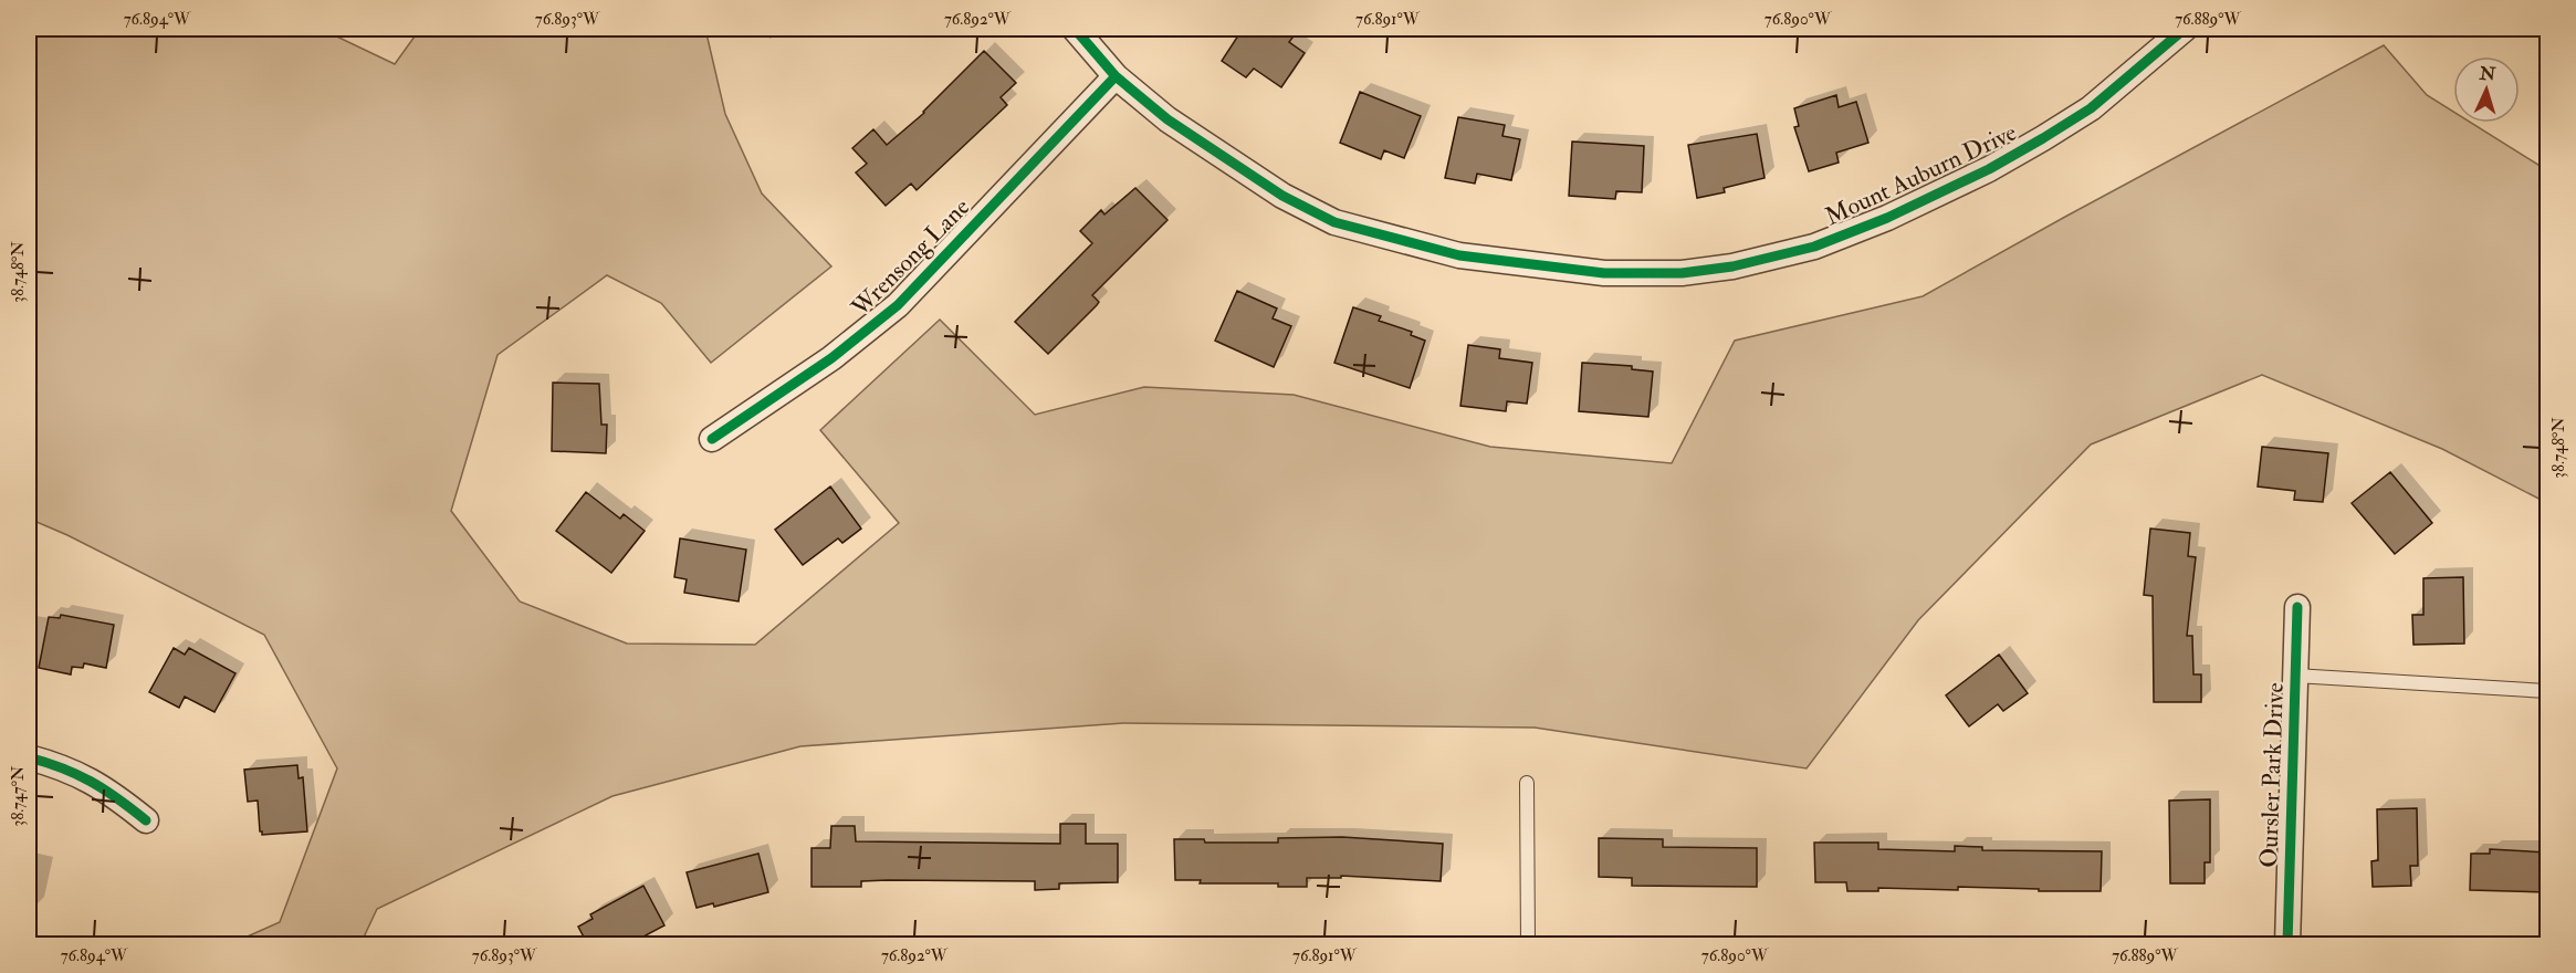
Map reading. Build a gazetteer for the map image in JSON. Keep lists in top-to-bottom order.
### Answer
{
  "streets": {
    "street": ["Mount Auburn Drive", "Wrensong Lane", "Oursler Park Drive"]
  },
  "crossings": [
    ["Mount Auburn Drive", "Wrensong Lane"]
  ],
  "north": "top",
  "coordinates": [
    "76.894°W",
    "76.893°W",
    "76.892°W",
    "76.891°W",
    "76.890°W",
    "76.889°W",
    "38.748°N",
    "38.747°N"
  ]
}
